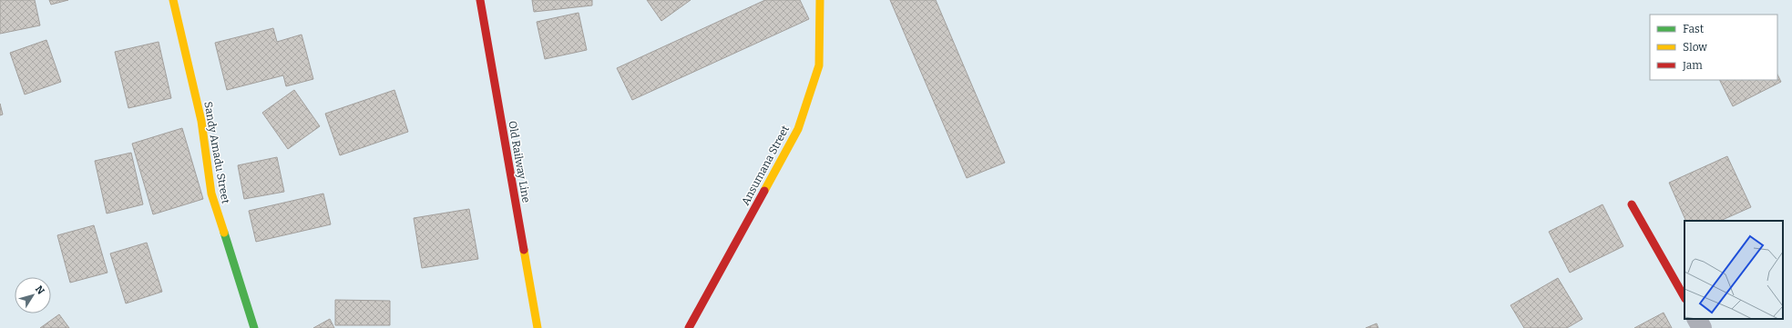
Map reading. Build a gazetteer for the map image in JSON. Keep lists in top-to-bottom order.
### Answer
{
  "streets": {
    "street": ["Sandy Amadu Street", "Old Railway Line", "Ansumana Street"]
  },
  "legend": ["Fast", "Slow", "Jam"],
  "north": "top right"
}
